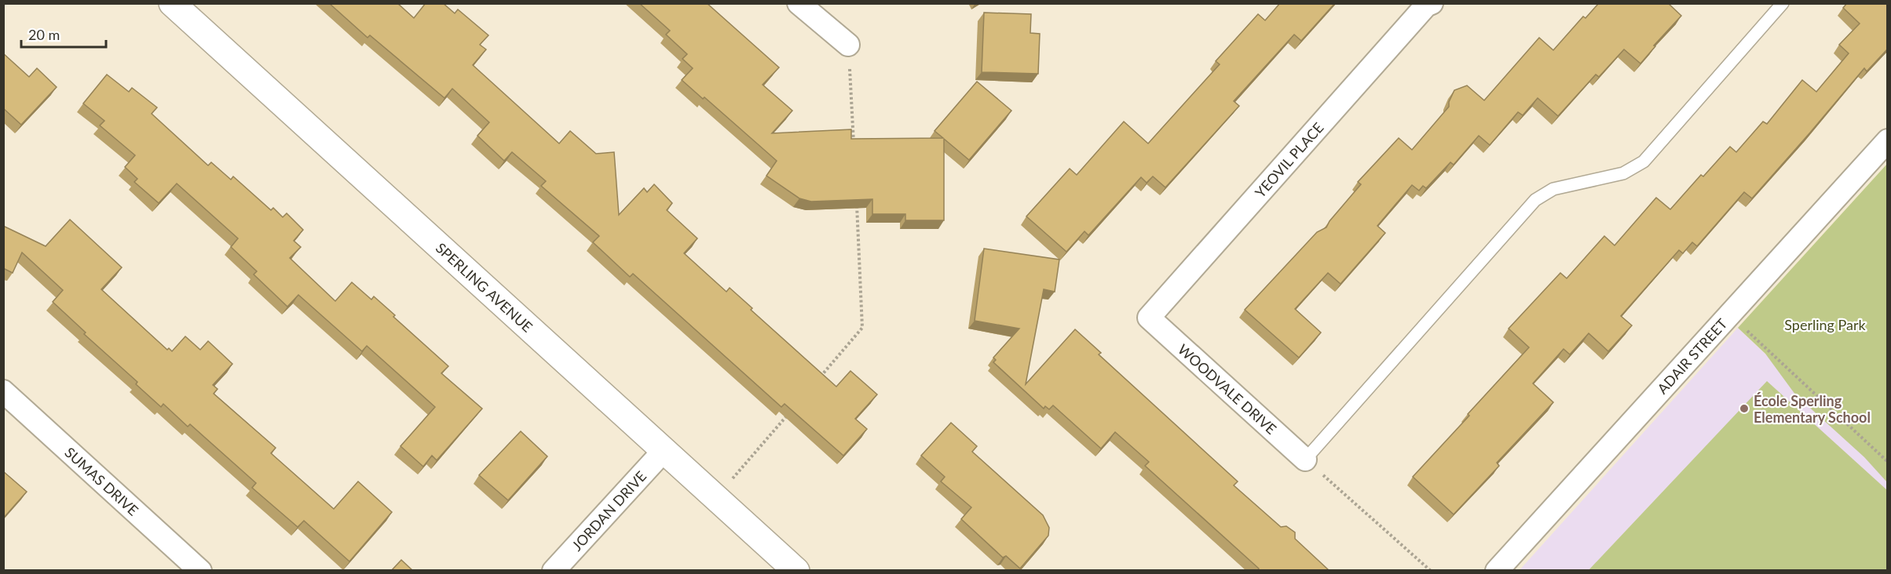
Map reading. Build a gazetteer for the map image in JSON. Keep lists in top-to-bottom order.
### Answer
{
  "streets": {
    "street": [
      "YEOVIL PLACE",
      "SPERLING AVENUE",
      "ADAIR STREET",
      "WOODVALE DRIVE",
      "SUMAS DRIVE",
      "JORDAN DRIVE"
    ]
  },
  "crossings": [
    ["YEOVIL PLACE", "WOODVALE DRIVE"],
    ["SPERLING AVENUE", "JORDAN DRIVE"]
  ],
  "parks": ["Sperling Park"],
  "places": ["École Sperling Elementary School"],
  "scale_bar": "20 m"
}
